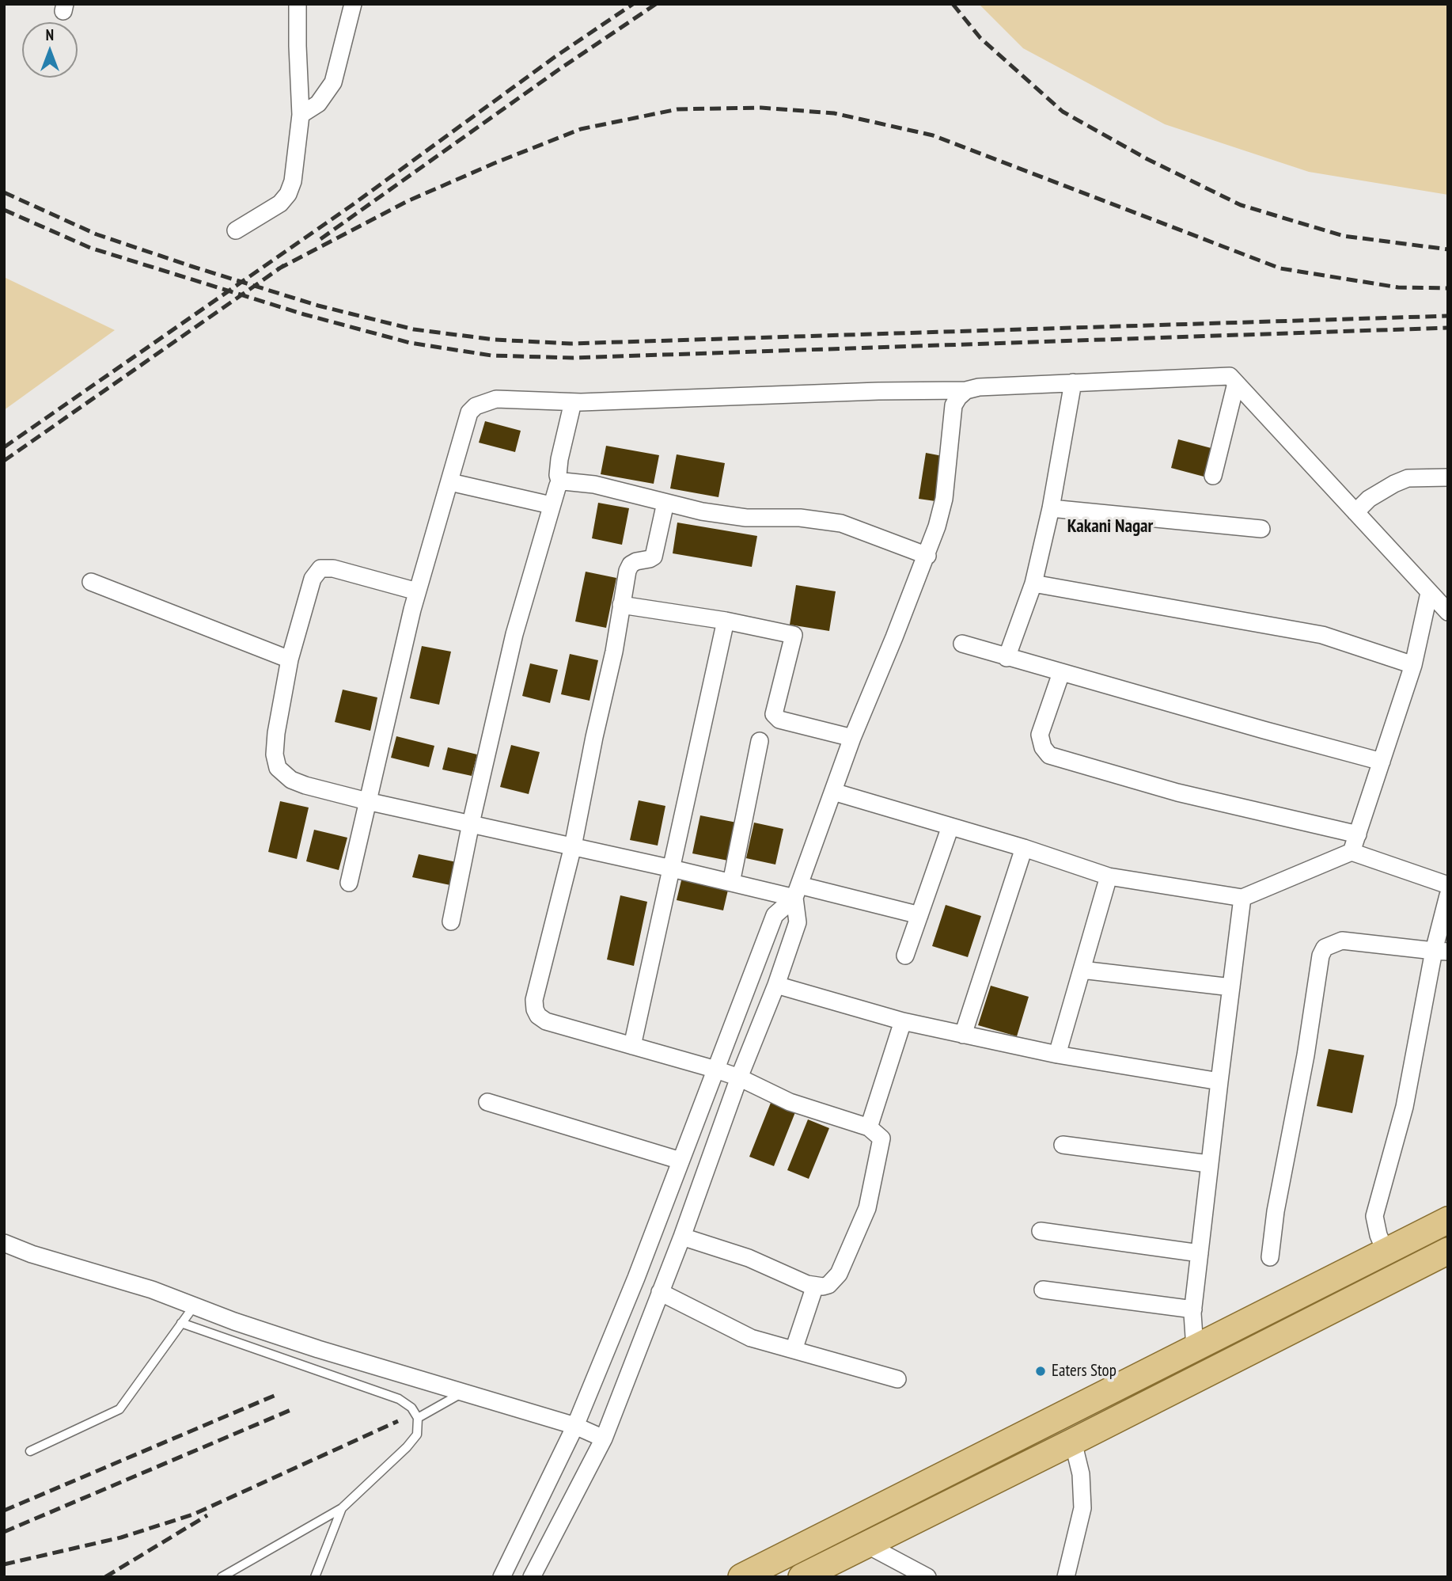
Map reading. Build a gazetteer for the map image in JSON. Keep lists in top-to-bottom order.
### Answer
{
  "districts": ["Kakani Nagar"],
  "places": ["Eaters Stop"],
  "north": "top"
}
